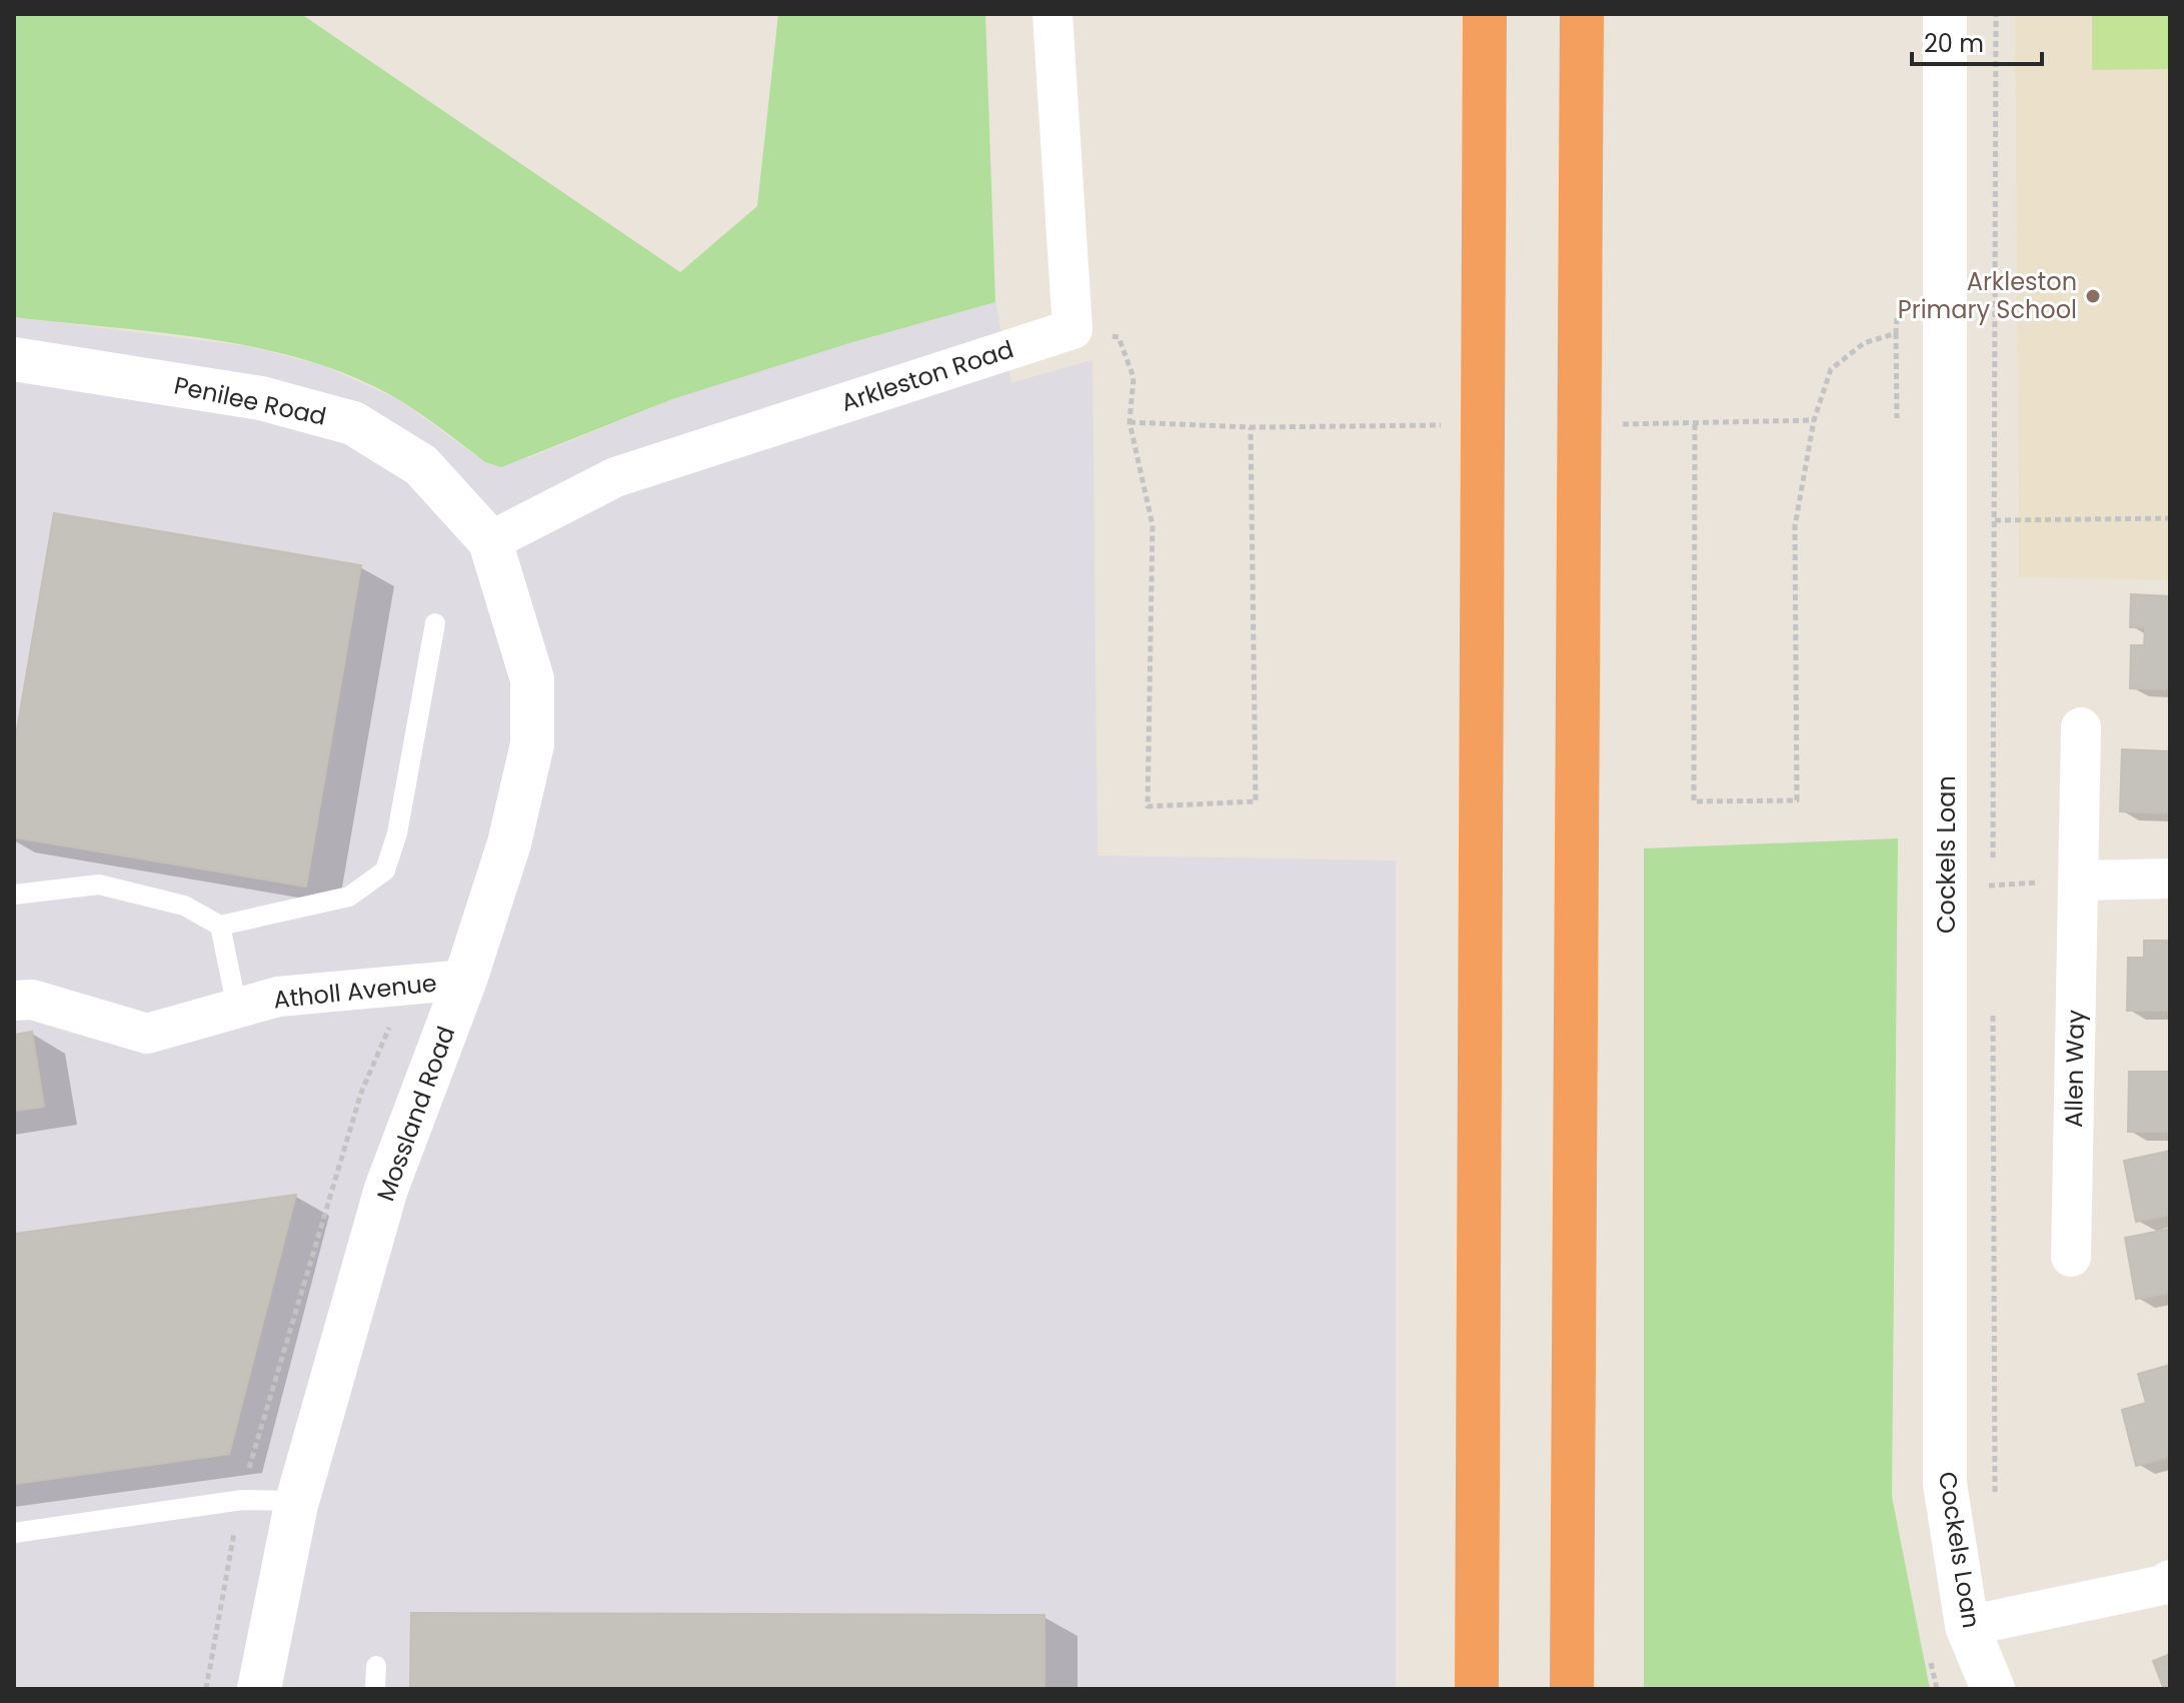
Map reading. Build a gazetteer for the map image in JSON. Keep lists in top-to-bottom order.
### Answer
{
  "streets": {
    "street": [
      "Arkleston Road",
      "Penilee Road",
      "Cockels Loan",
      "Atholl Avenue",
      "Allen Way",
      "Mossland Road"
    ]
  },
  "crossings": [
    ["Arkleston Road", "Penilee Road"],
    ["Arkleston Road", "Mossland Road"],
    ["Penilee Road", "Mossland Road"],
    ["Atholl Avenue", "Mossland Road"]
  ],
  "places": ["Arkleston Primary School"],
  "scale_bar": "20 m"
}
